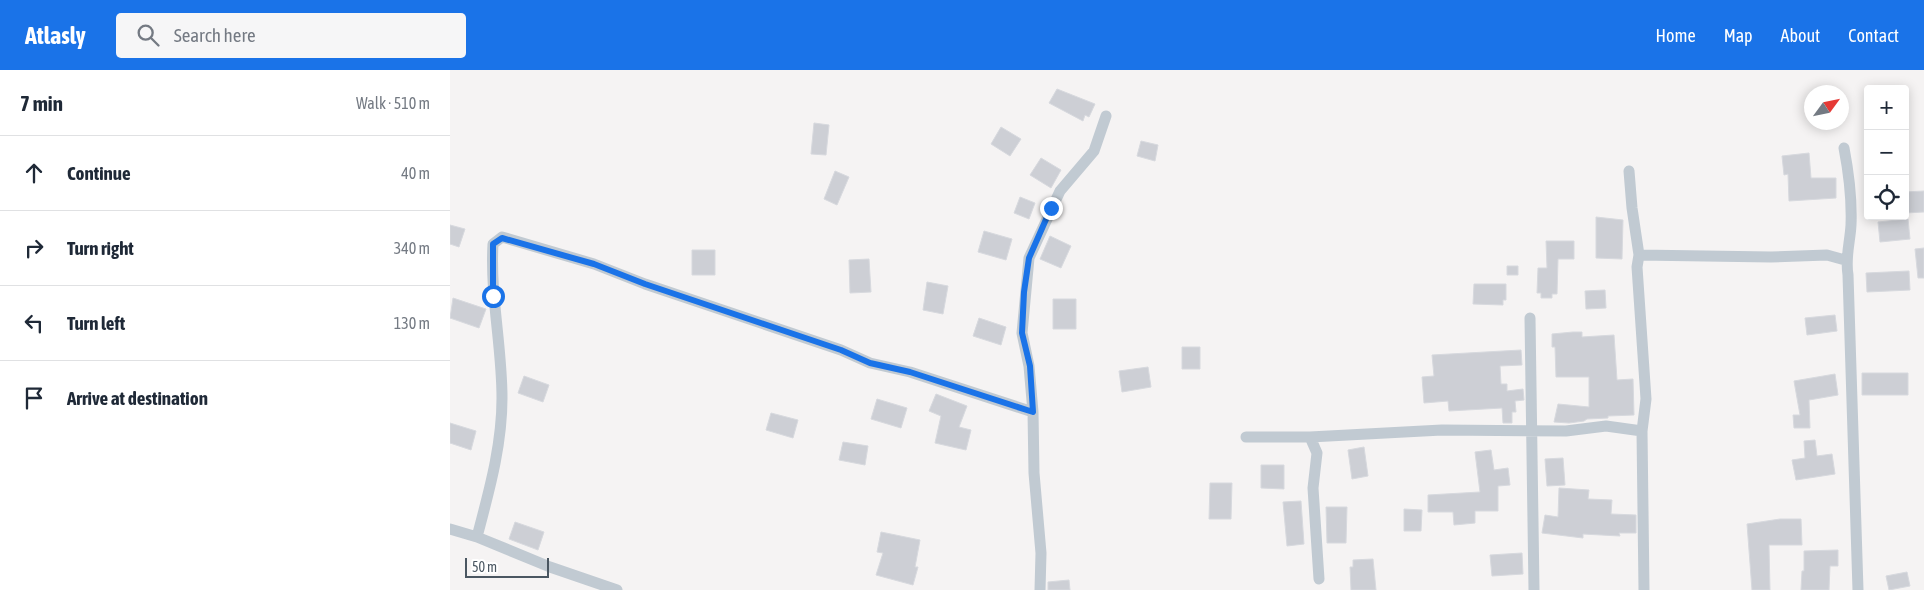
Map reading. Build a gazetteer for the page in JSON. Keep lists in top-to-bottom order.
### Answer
{
  "scale_bar": "50 m",
  "north": "top right",
  "page": {
    "header": "Atlasly",
    "search": "Search here",
    "nav": [
      "Home",
      "Map",
      "About",
      "Contact"
    ],
    "heading": ["7 min", "Walk · 510 m"],
    "map_buttons": ["+", "−"],
    "list": [
      ["Continue", "40 m"],
      ["Turn right", "340 m"],
      ["Turn left", "130 m"],
      "Arrive at destination"
    ],
    "scale": "50 m"
  }
}
